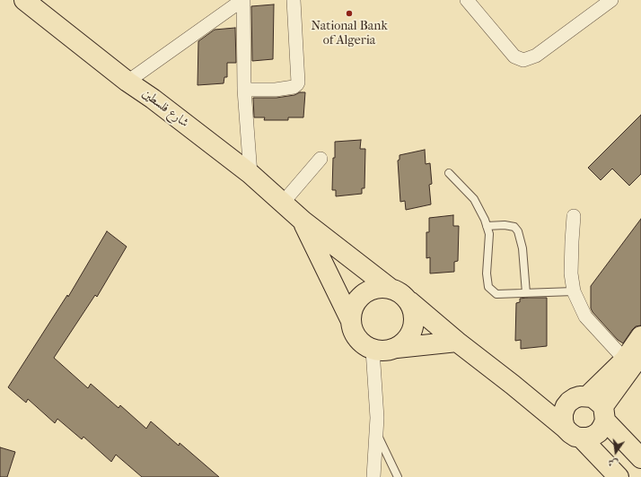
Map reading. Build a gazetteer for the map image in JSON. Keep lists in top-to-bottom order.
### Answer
{
  "streets": {
    "main road": ["شارع فلسطين"]
  },
  "places": ["National Bank of Algeria"],
  "north": "bottom"
}
